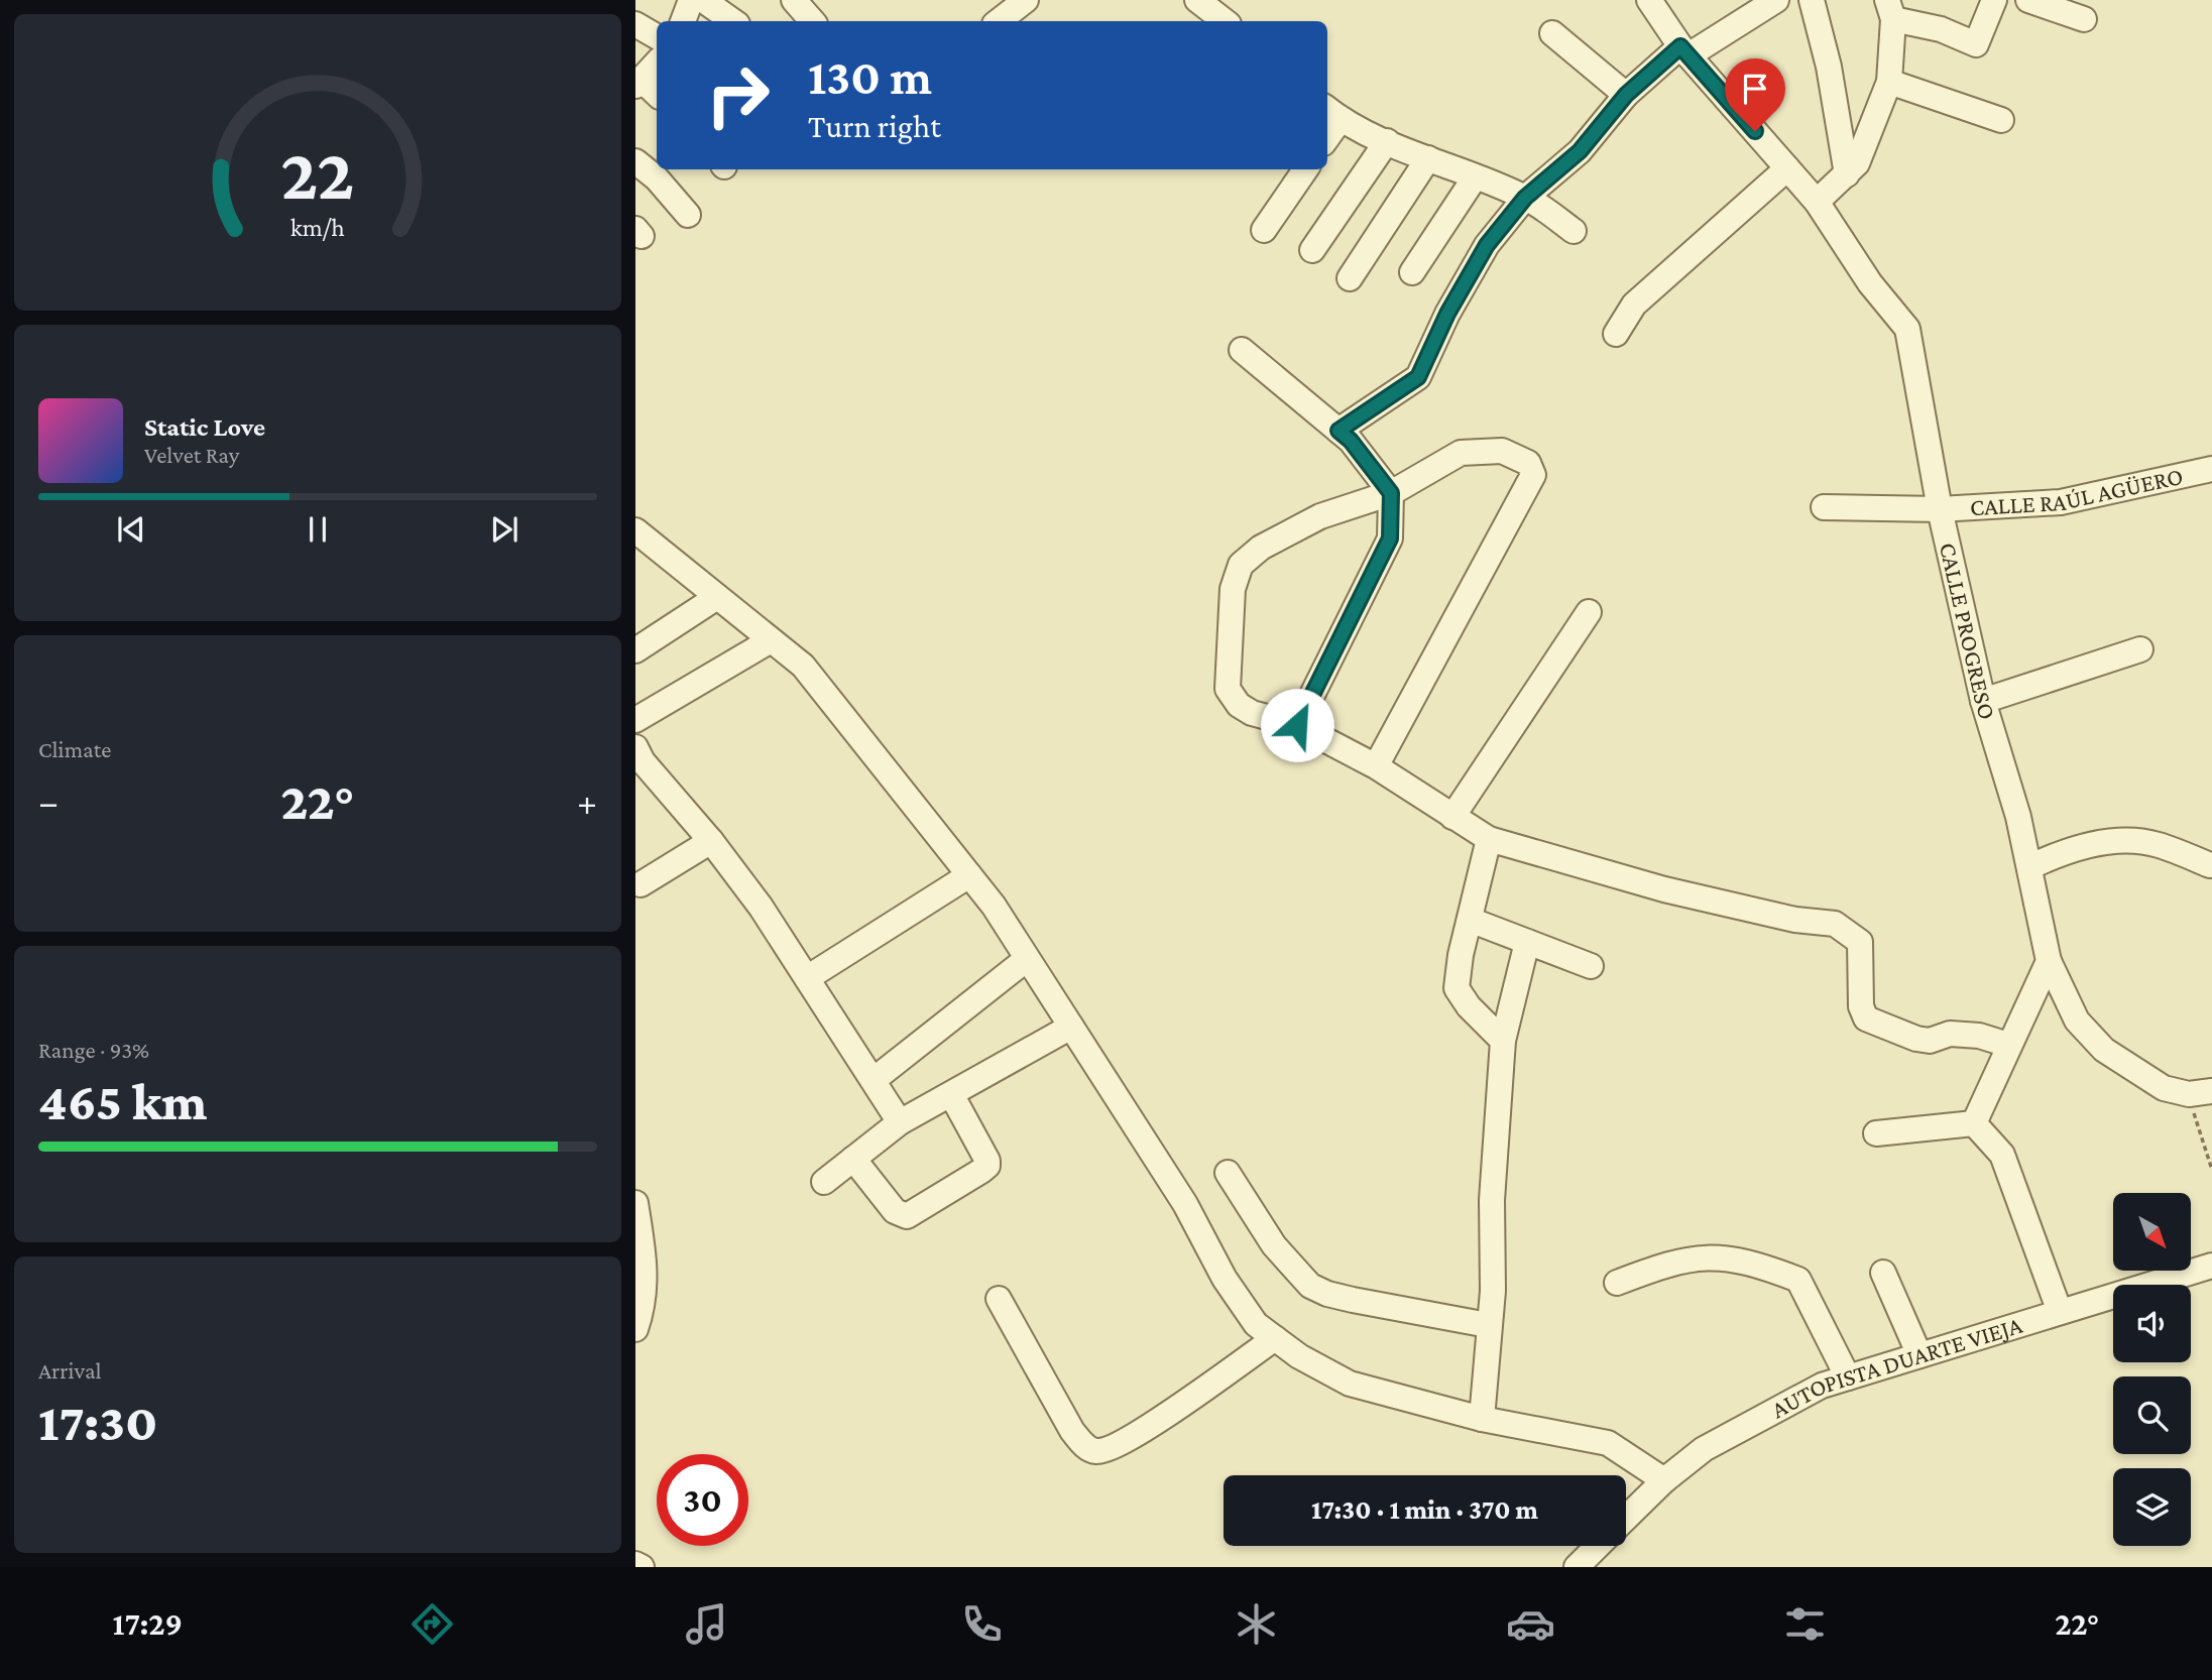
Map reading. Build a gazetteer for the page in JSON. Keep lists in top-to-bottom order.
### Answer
{
  "streets": {
    "street": ["CALLE RAÚL AGÜERO", "CALLE PROGRESO", "AUTOPISTA DUARTE VIEJA"]
  },
  "crossings": [
    ["CALLE RAÚL AGÜERO", "CALLE PROGRESO"]
  ],
  "north": "bottom right",
  "page": {
    "turn": ["130 m", "Turn right"],
    "song": ["Static Love", "Velvet Ray"],
    "tile": [
      "Climate",
      ["Range · 93%", "465 km"],
      ["Arrival", "17:30"]
    ],
    "heat": ["−", "22°", "+"],
    "limit": "30",
    "trip": "17:30 · 1 min · 370 m",
    "tabs": ["17:29", "22°"],
    "gauge": ["22", "km/h"]
  }
}
